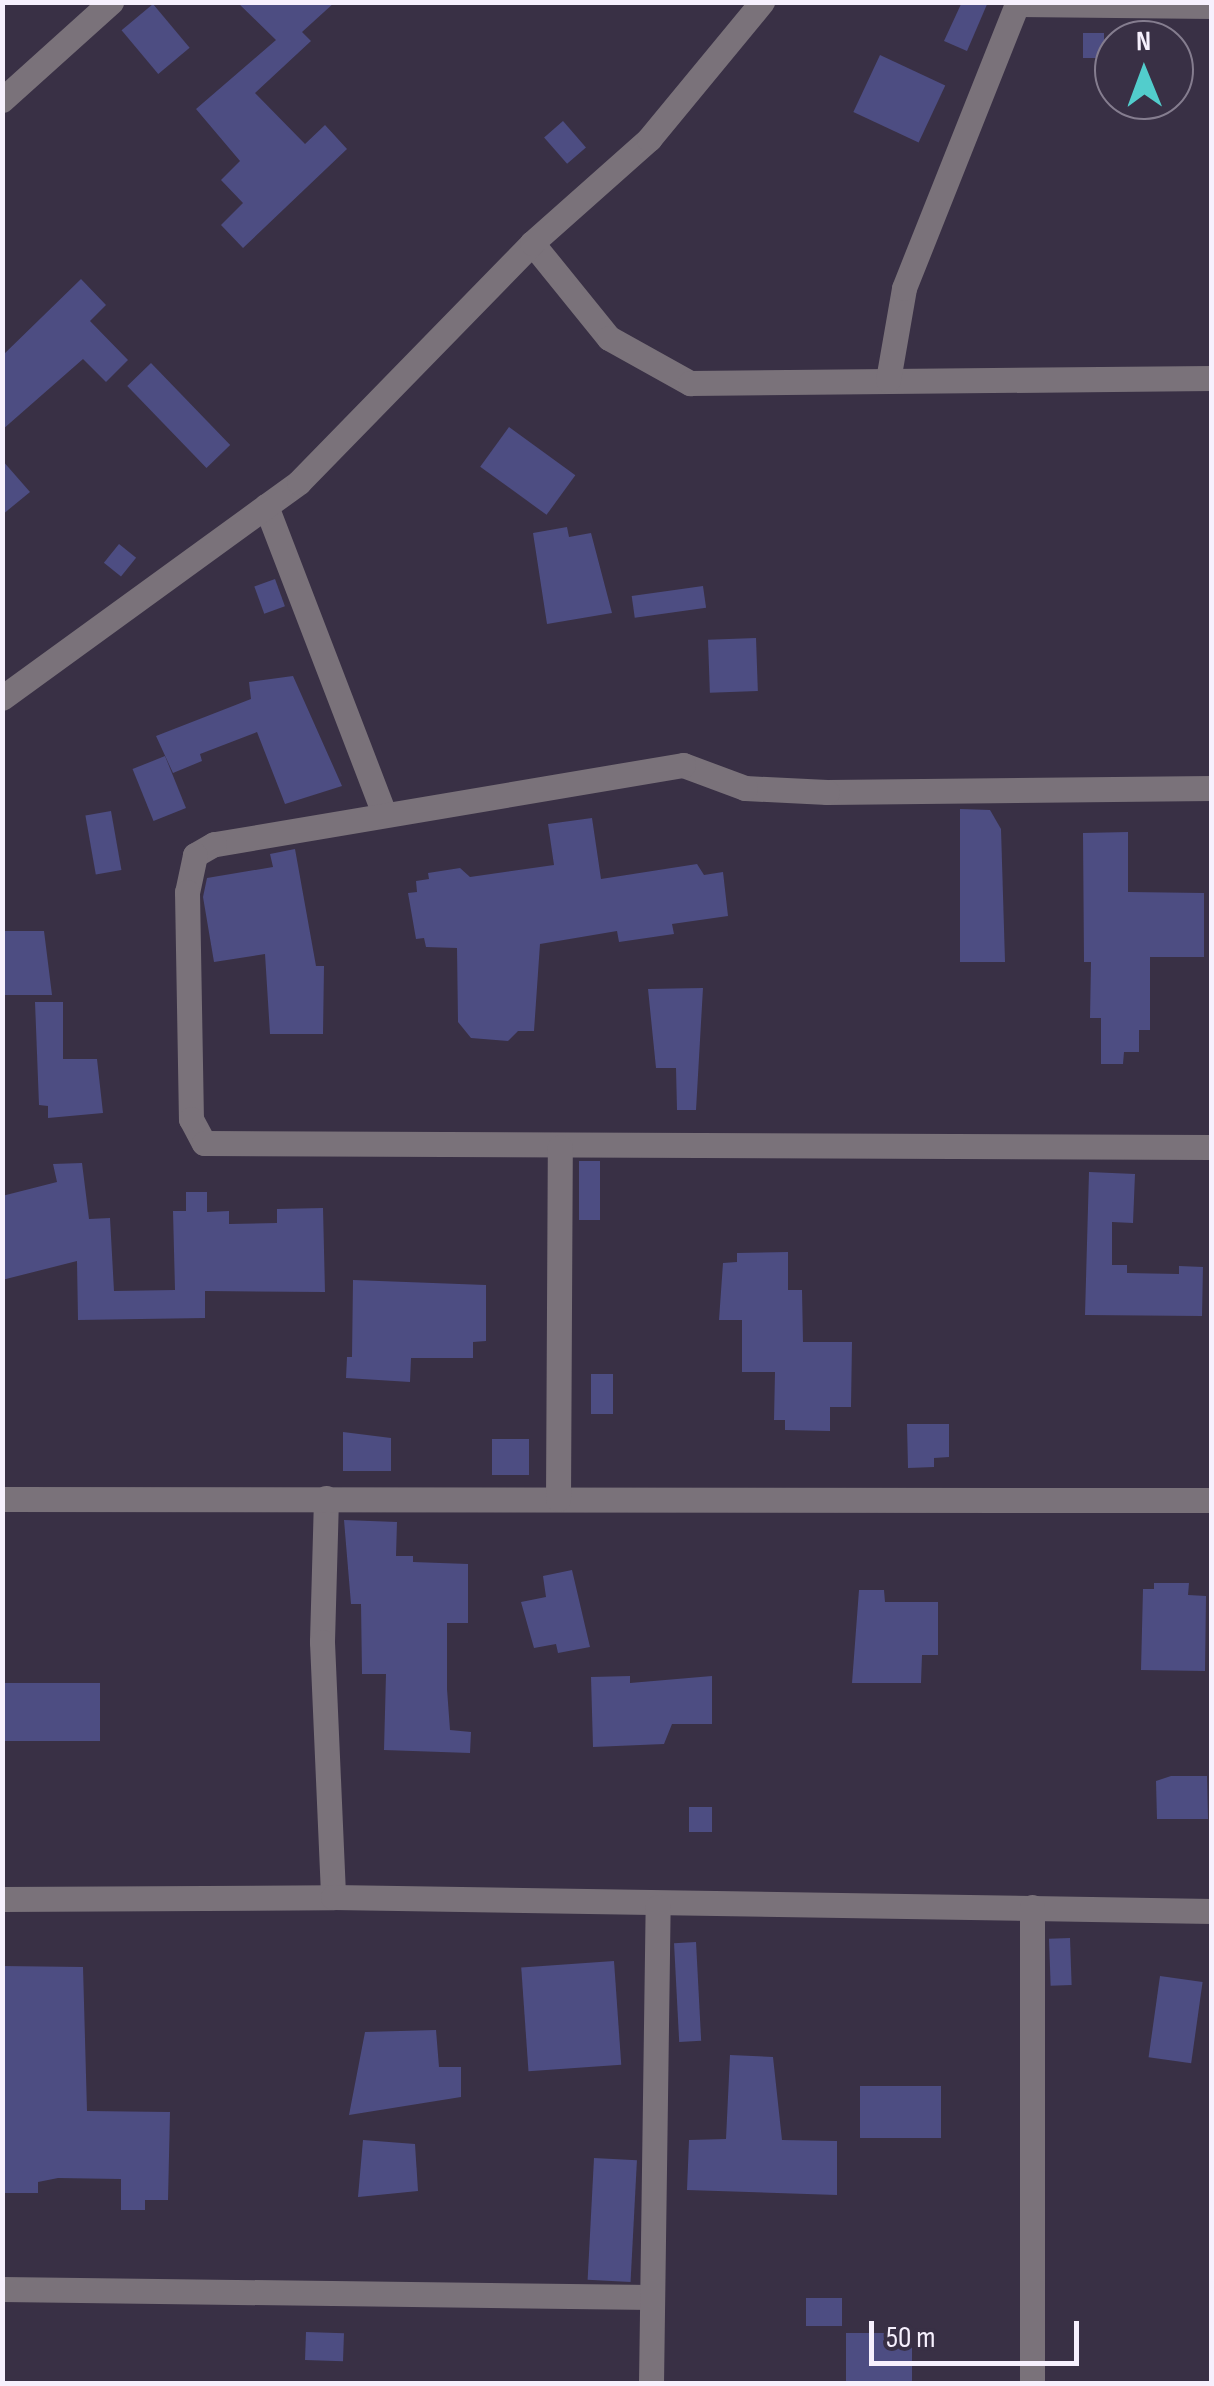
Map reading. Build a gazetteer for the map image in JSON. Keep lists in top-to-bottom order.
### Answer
{
  "scale_bar": "50 m",
  "north": "top"
}
